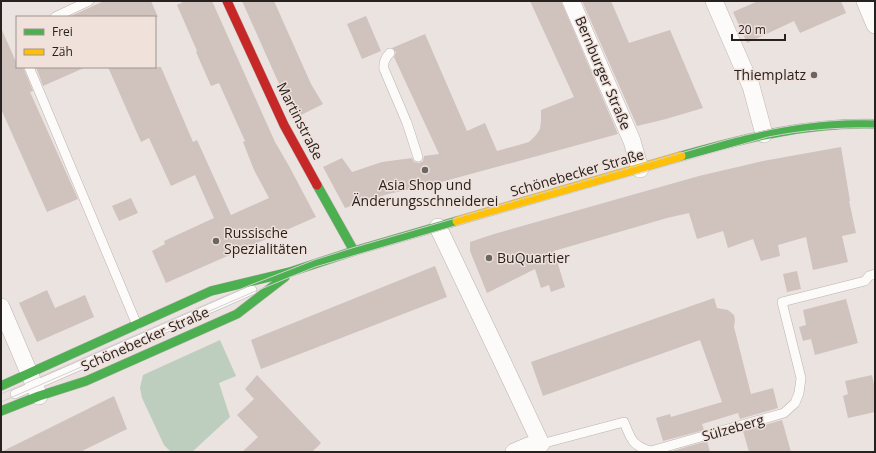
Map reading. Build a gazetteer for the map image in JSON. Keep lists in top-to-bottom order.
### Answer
{
  "streets": {
    "main road": ["Martinstraße", "Schönebecker Straße"],
    "street": ["Bernburger Straße", "Sülzeberg"]
  },
  "crossings": [
    ["Bernburger Straße", "Schönebecker Straße"],
    ["Martinstraße", "Schönebecker Straße"]
  ],
  "places": [
    "Thiemplatz",
    "Asia Shop und Änderungsschneiderei",
    "Russische Spezialitäten",
    "BuQuartier"
  ],
  "legend": ["Frei", "Zäh"],
  "scale_bar": "20 m"
}
